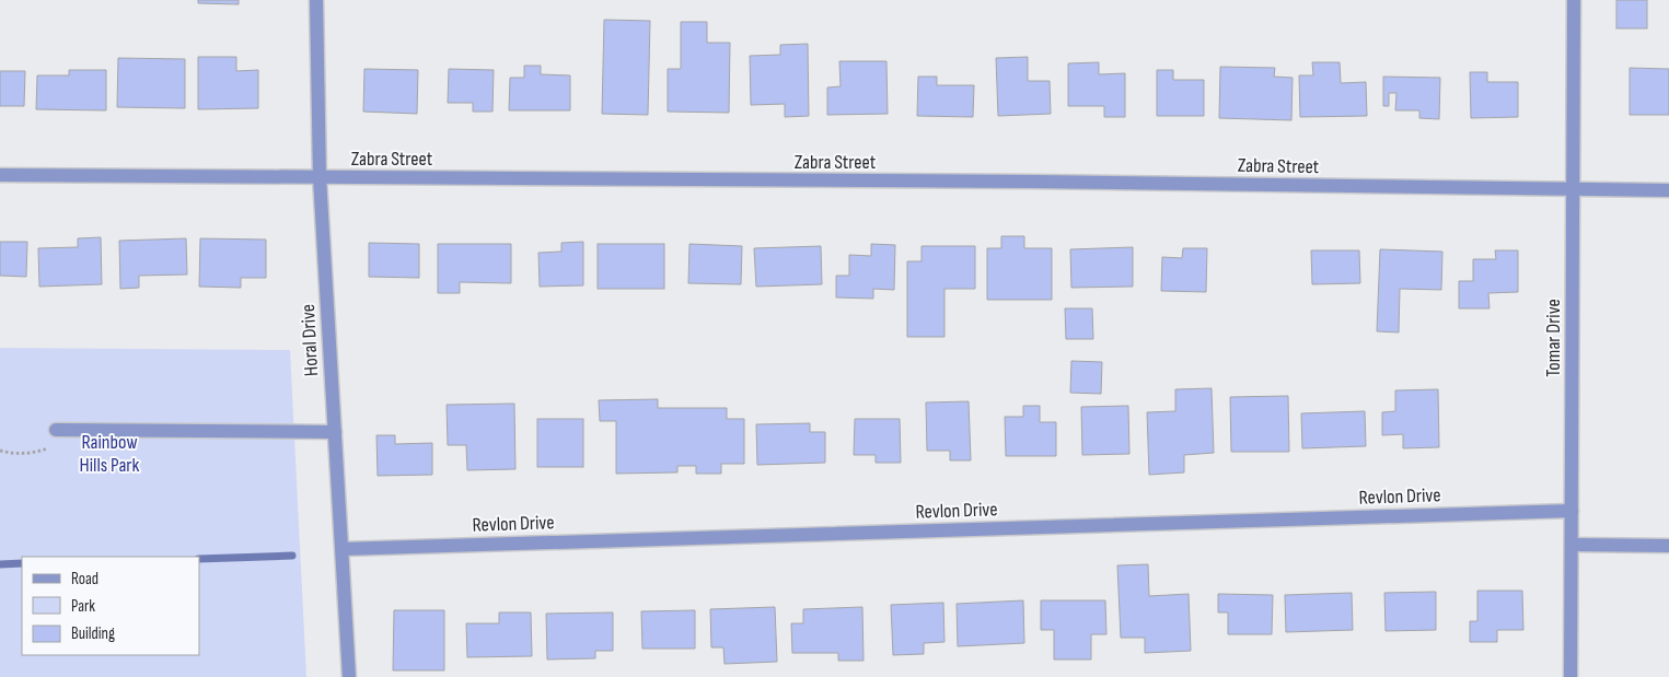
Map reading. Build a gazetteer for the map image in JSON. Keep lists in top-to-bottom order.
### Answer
{
  "streets": {
    "street": [
      "Zabra Street",
      "Tomar Drive",
      "Horal Drive",
      "Revlon Drive"
    ]
  },
  "crossings": [
    ["Zabra Street", "Tomar Drive"],
    ["Zabra Street", "Horal Drive"],
    ["Tomar Drive", "Revlon Drive"],
    ["Horal Drive", "Revlon Drive"]
  ],
  "parks": ["Rainbow Hills Park"],
  "legend": ["Road", "Park", "Building"]
}
